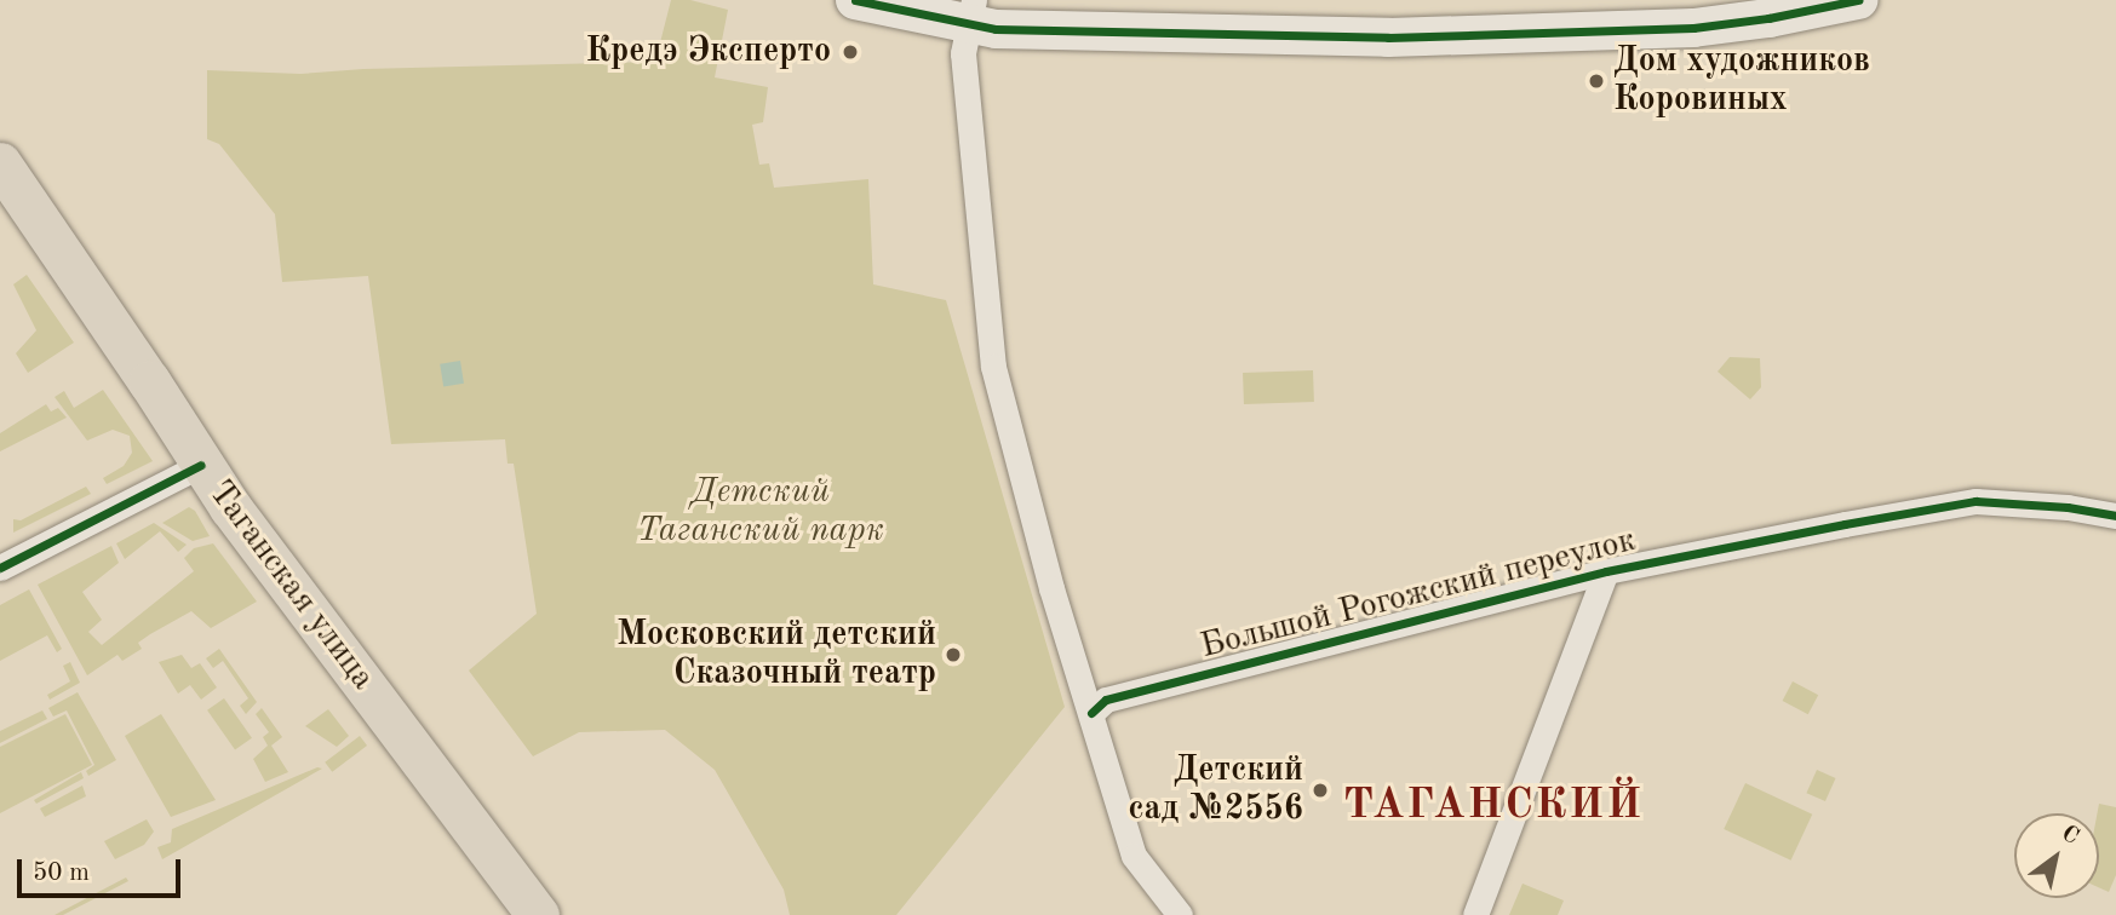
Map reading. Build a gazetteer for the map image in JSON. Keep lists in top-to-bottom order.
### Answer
{
  "streets": {
    "main road": ["Таганская улица"],
    "street": ["Большой Рогожский переулок"]
  },
  "districts": ["ТАГАНСКИЙ"],
  "parks": ["Детский Таганский парк"],
  "places": [
    "Кредэ Эксперто",
    "Дом художников Коровиных",
    "Московский детский Сказочный театр",
    "Детский сад №2556"
  ],
  "scale_bar": "50 m",
  "north": "top right"
}
